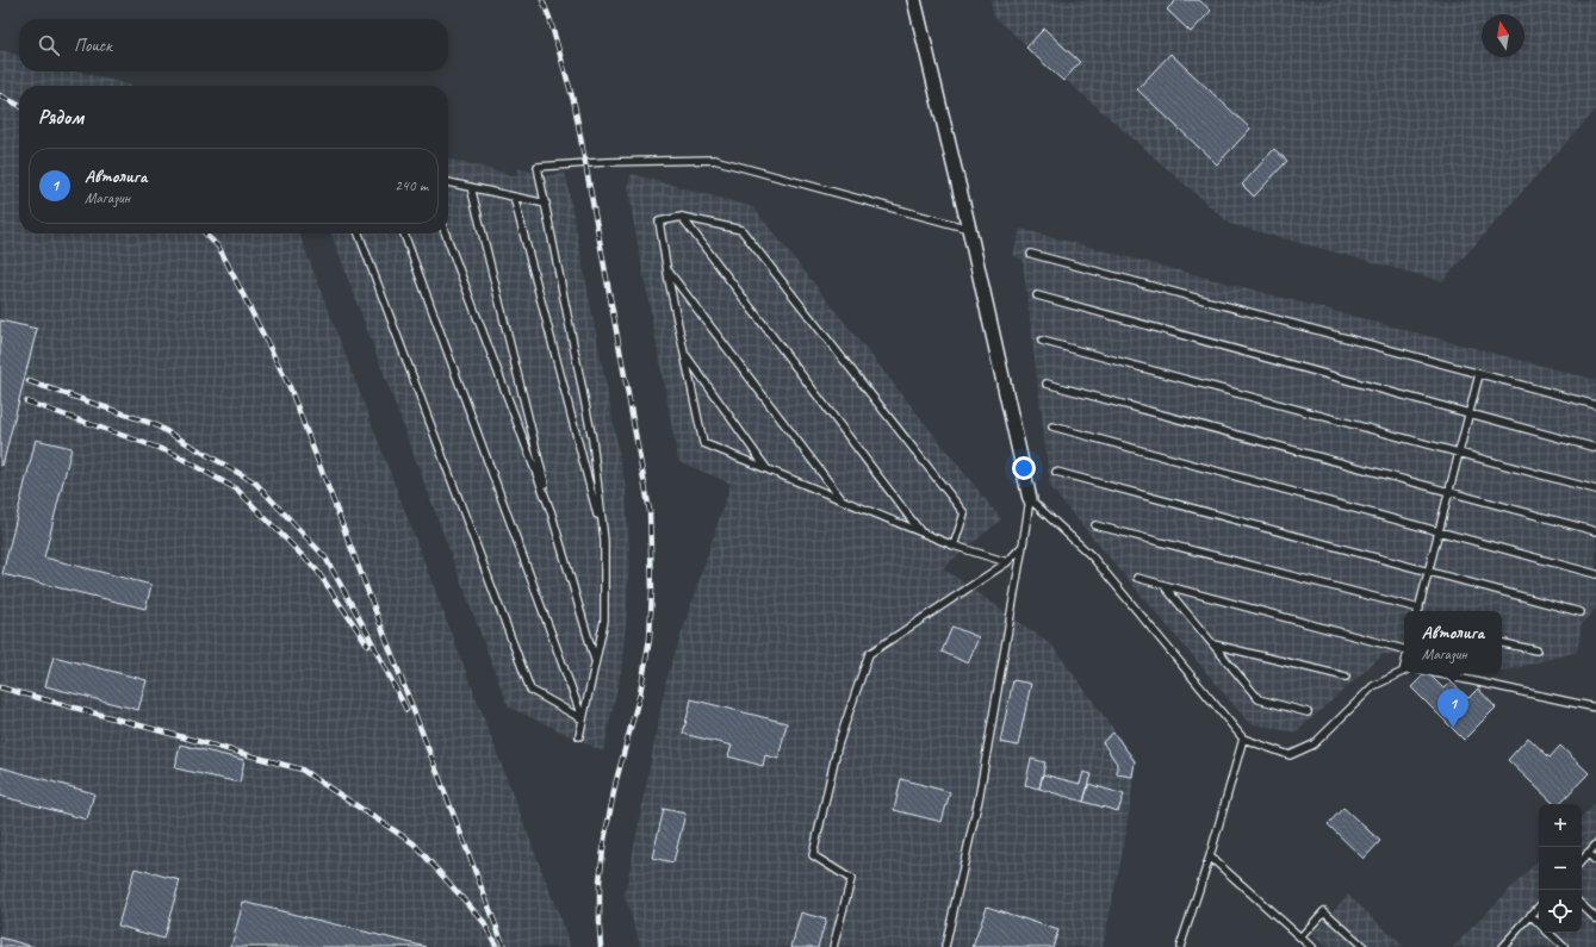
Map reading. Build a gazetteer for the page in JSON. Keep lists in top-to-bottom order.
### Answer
{
  "north": "top",
  "page": {
    "search": "Поиск",
    "heading": "Рядом",
    "list": [
      {
        "mark": "1",
        "name": "Автолига",
        "note": "Магазин",
        "value": "240 m"
      }
    ],
    "popup": ["Автолига", "Магазин"],
    "pins": "1",
    "map_buttons": ["+", "−"]
  }
}
